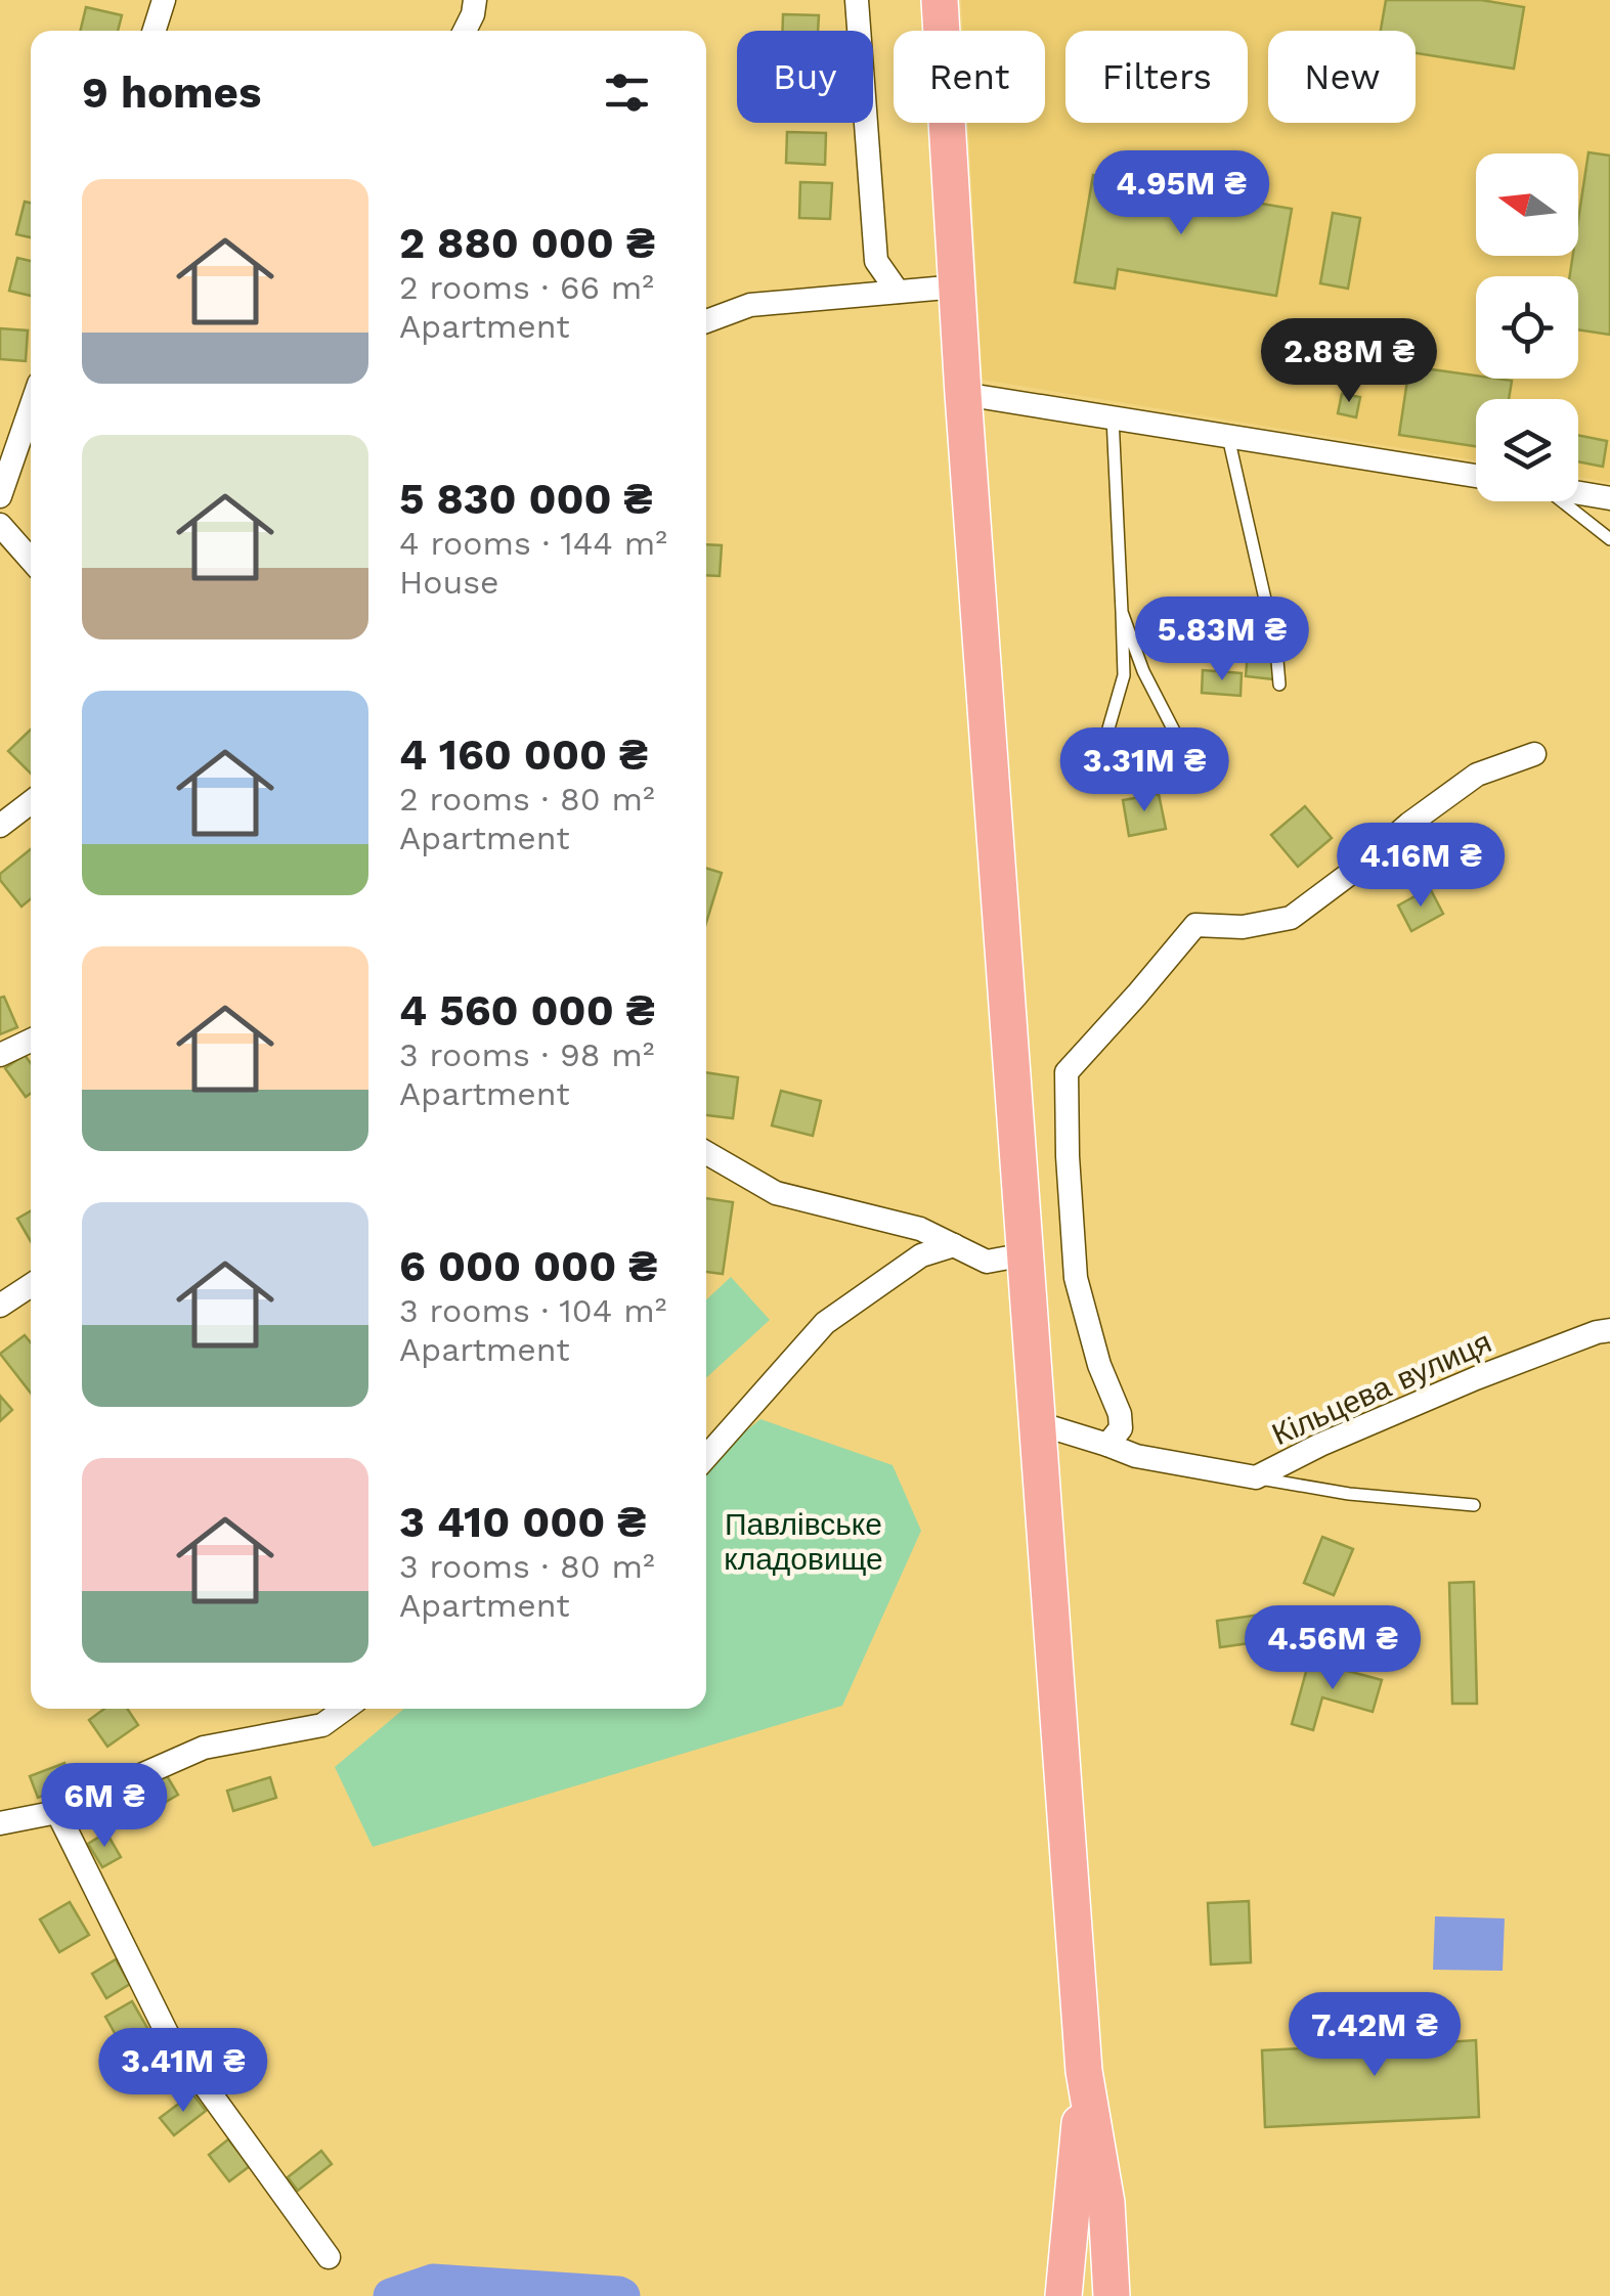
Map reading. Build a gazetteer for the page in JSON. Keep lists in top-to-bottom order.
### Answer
{
  "streets": {
    "street": ["Кільцева вулиця"]
  },
  "parks": ["Павлівське кладовище"],
  "north": "left",
  "page": {
    "chip": [
      "Buy",
      "Rent",
      "Filters",
      "New"
    ],
    "heading": "9 homes",
    "price": [
      "4.95M ₴",
      "2.88M ₴",
      "5.83M ₴",
      "3.31M ₴",
      "4.16M ₴",
      "4.56M ₴",
      "6M ₴",
      "7.42M ₴",
      "3.41M ₴"
    ],
    "list": [
      {
        "name": "2 880 000 ₴",
        "note": "2 rooms · 66 m² · Apartment"
      },
      {
        "name": "5 830 000 ₴",
        "note": "4 rooms · 144 m² · House"
      },
      {
        "name": "4 160 000 ₴",
        "note": "2 rooms · 80 m² · Apartment"
      },
      {
        "name": "4 560 000 ₴",
        "note": "3 rooms · 98 m² · Apartment"
      },
      {
        "name": "6 000 000 ₴",
        "note": "3 rooms · 104 m² · Apartment"
      },
      {
        "name": "3 410 000 ₴",
        "note": "3 rooms · 80 m² · Apartment"
      }
    ]
  }
}
